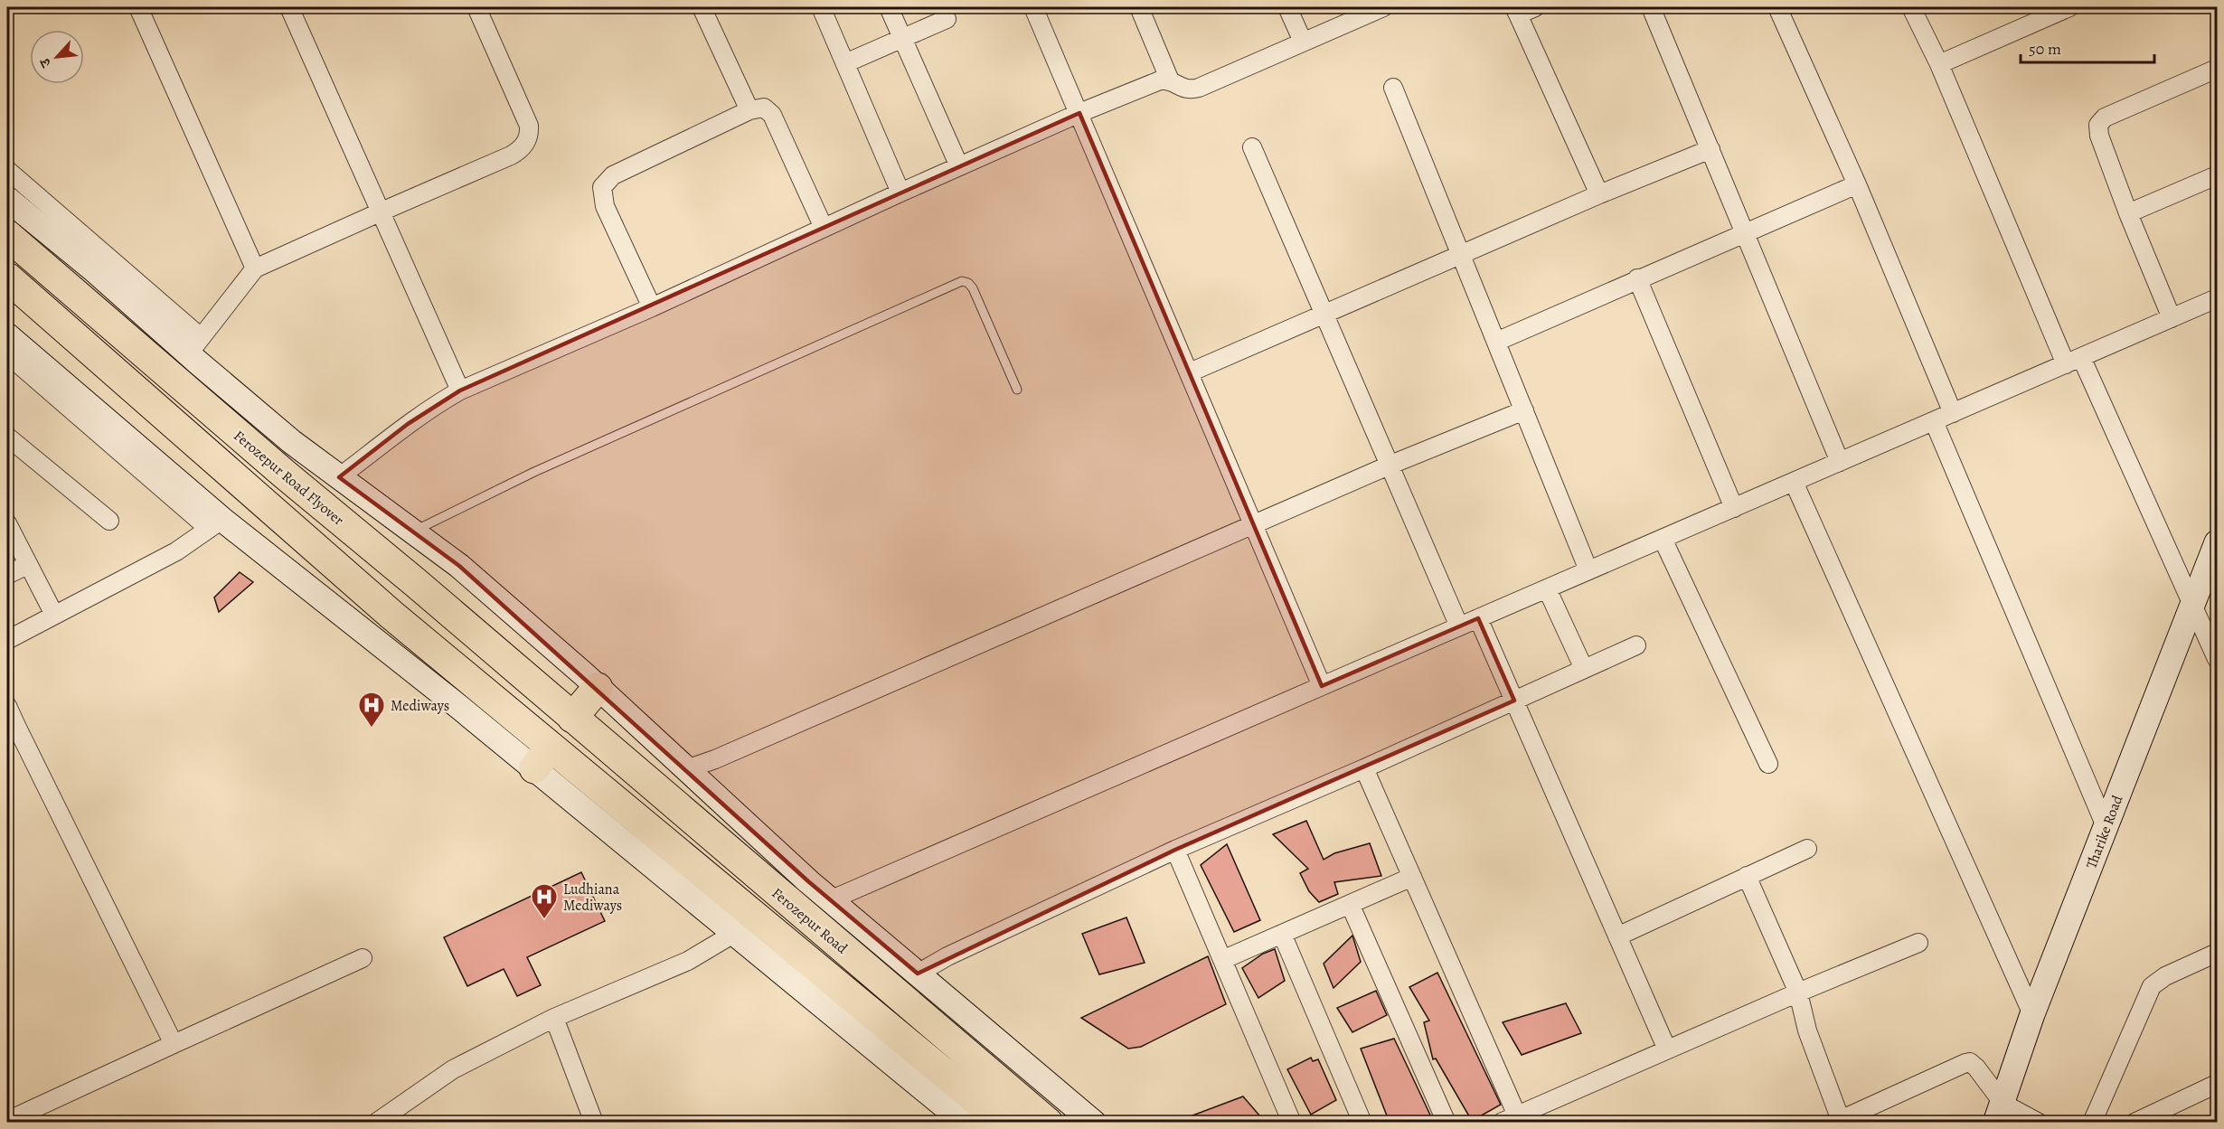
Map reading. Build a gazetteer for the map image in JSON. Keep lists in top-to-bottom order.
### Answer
{
  "streets": {
    "highway": ["Ferozepur Road Flyover", "Ferozepur Road"],
    "main road": ["Tharike Road"]
  },
  "crossings": [
    ["Ferozepur Road Flyover", "Ferozepur Road"]
  ],
  "places": {
    "hospital": ["Mediways", "Ludhiana Mediways"]
  },
  "scale_bar": "50 m",
  "north": "bottom left"
}
